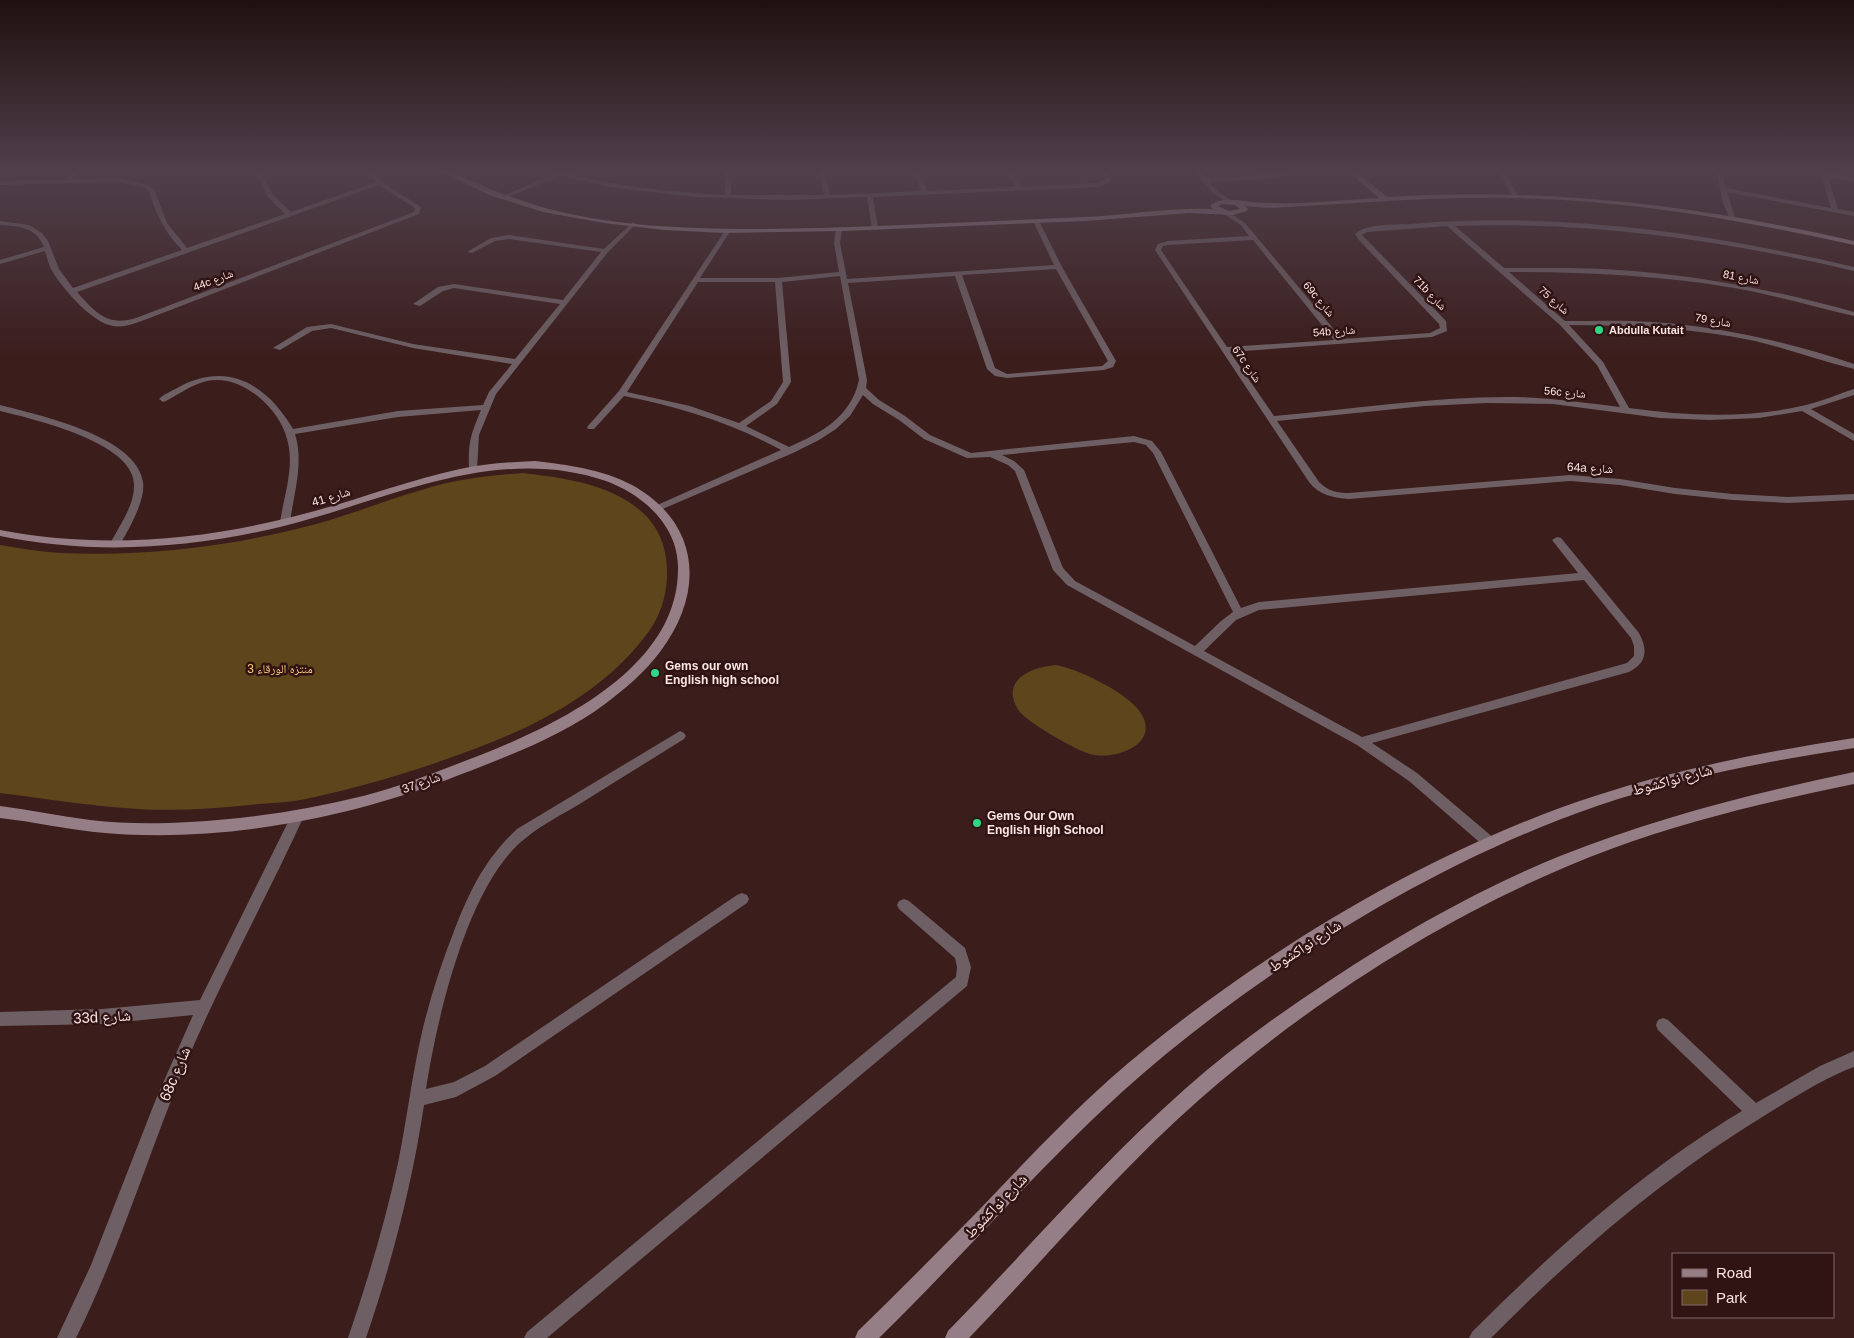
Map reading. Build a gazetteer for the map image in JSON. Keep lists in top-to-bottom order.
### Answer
{
  "streets": {
    "street": [
      "شارع 81",
      "44c شارع",
      "71b شارع",
      "69c شارع",
      "شارع 75",
      "شارع 79",
      "54b شارع",
      "67c شارع",
      "56c شارع",
      "64a شارع",
      "شارع 41",
      "شارع نواكشوط",
      "شارع 37",
      "33d شارع",
      "68c شارع"
    ]
  },
  "crossings": [
    ["شارع 81", "شارع 75"],
    ["71b شارع", "54b شارع"],
    ["69c شارع", "54b شارع"],
    ["69c شارع", "67c شارع"],
    ["شارع 75", "شارع 79"],
    ["شارع 75", "56c شارع"],
    ["54b شارع", "67c شارع"],
    ["67c شارع", "56c شارع"],
    ["67c شارع", "64a شارع"],
    ["شارع 41", "شارع 37"],
    ["شارع 37", "68c شارع"],
    ["33d شارع", "68c شارع"]
  ],
  "parks": ["منتزه الورقاء 3"],
  "places": ["Abdulla Kutait", "Gems our own English high school", "Gems Our Own English High School"],
  "legend": ["Road", "Park"]
}
